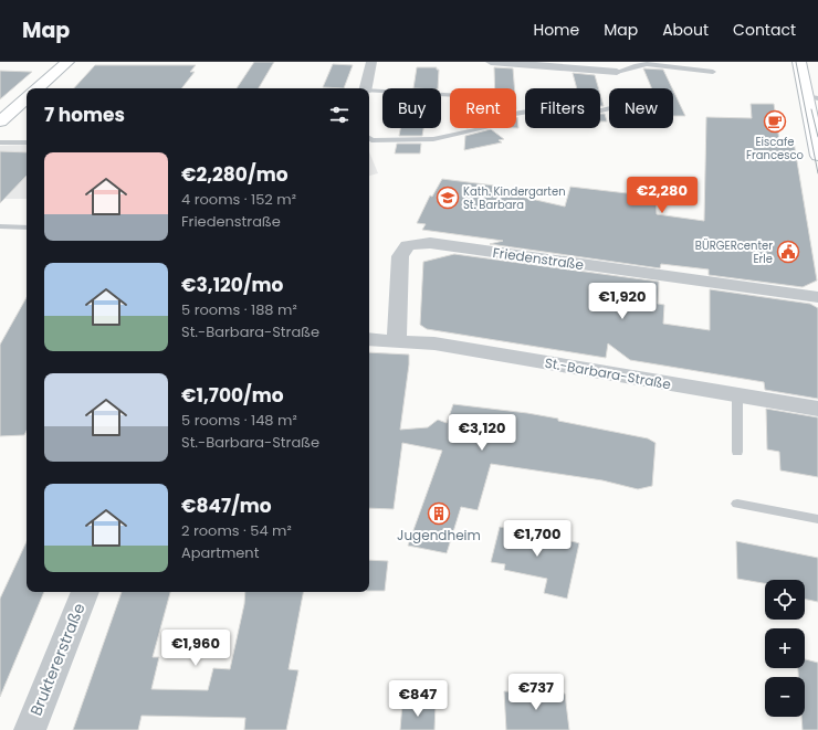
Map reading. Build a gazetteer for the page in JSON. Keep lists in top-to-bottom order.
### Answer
{
  "streets": {
    "street": ["Friedenstraße", "St.-Barbara-Straße", "Bruktererstraße"]
  },
  "crossings": [
    ["Friedenstraße", "St.-Barbara-Straße"]
  ],
  "places": {
    "cafe": ["Eiscafe Francesco"],
    "school or university": ["Kath. Kindergarten St. Barbara"],
    "public building": ["BÜRGERcenter Erle"],
    "building": ["Jugendheim"]
  },
  "page": {
    "header": "Map",
    "nav": [
      "Home",
      "Map",
      "About",
      "Contact"
    ],
    "chip": [
      "Buy",
      "Rent",
      "Filters",
      "New"
    ],
    "heading": "7 homes",
    "list": [
      {
        "name": "€2,280/mo",
        "note": "4 rooms · 152 m² · Friedenstraße"
      },
      {
        "name": "€3,120/mo",
        "note": "5 rooms · 188 m² · St.-Barbara-Straße"
      },
      {
        "name": "€1,700/mo",
        "note": "5 rooms · 148 m² · St.-Barbara-Straße"
      },
      {
        "name": "€847/mo",
        "note": "2 rooms · 54 m² · Apartment"
      }
    ],
    "price": [
      "€2,280",
      "€1,920",
      "€3,120",
      "€1,700",
      "€1,960",
      "€737",
      "€847"
    ],
    "map_buttons": ["+", "−"]
  }
}
